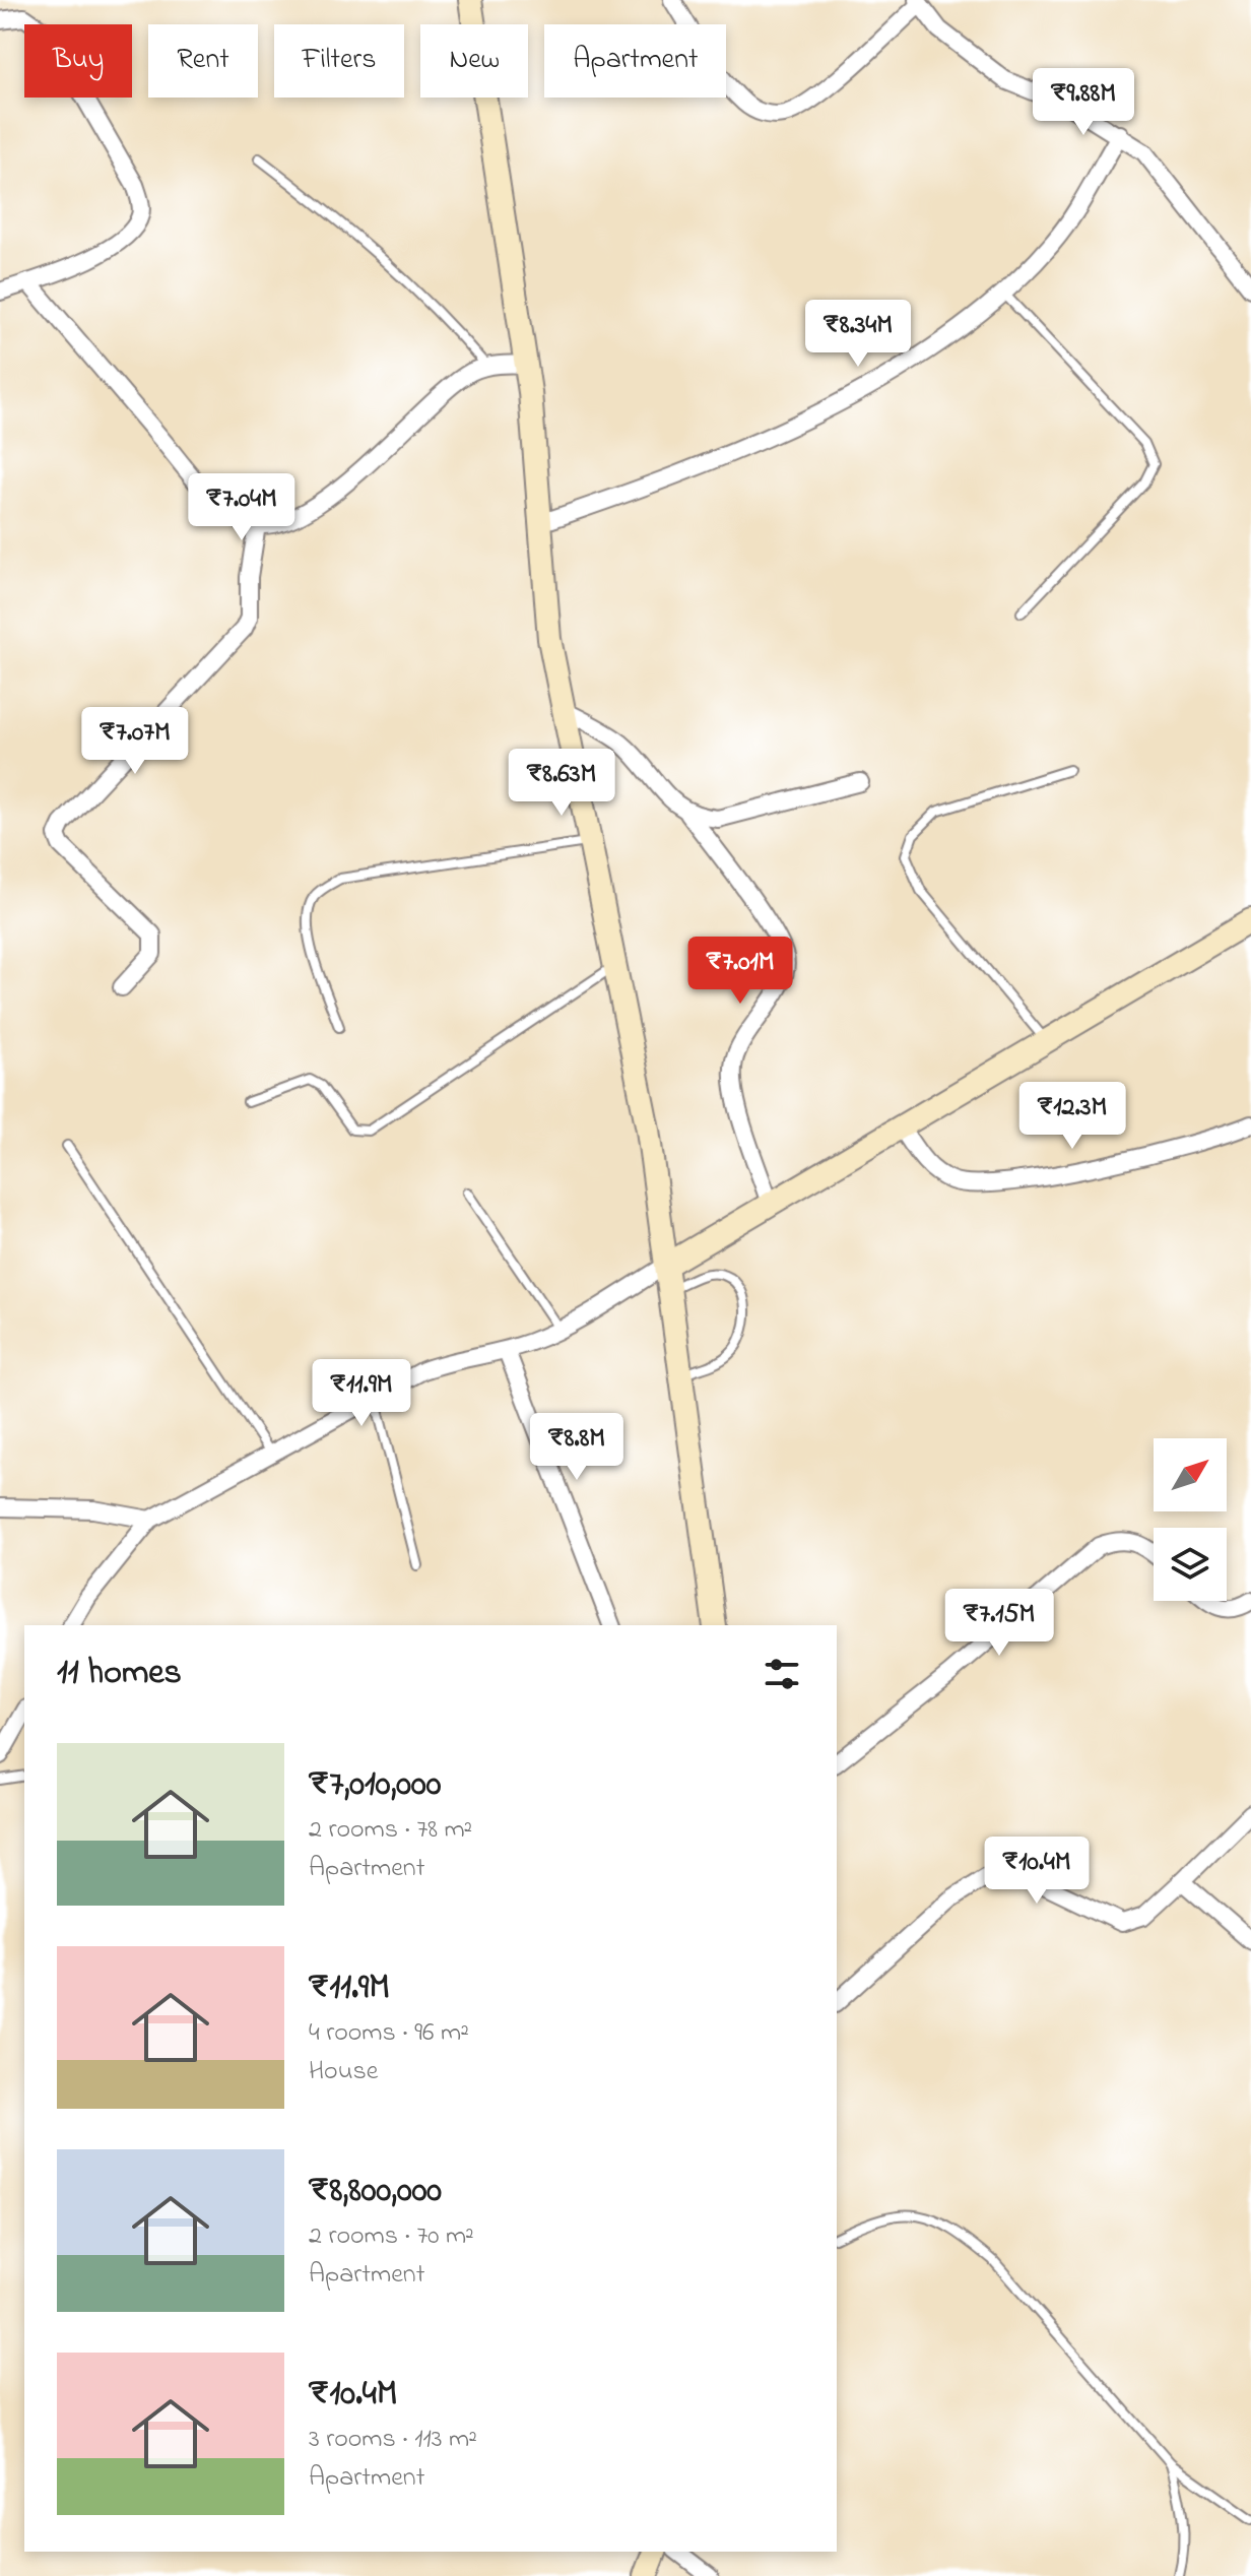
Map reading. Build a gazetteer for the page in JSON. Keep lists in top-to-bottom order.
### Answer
{
  "north": "top right",
  "page": {
    "chip": [
      "Buy",
      "Rent",
      "Filters",
      "New",
      "Apartment"
    ],
    "price": [
      "₹9.88M",
      "₹8.34M",
      "₹7.04M",
      "₹7.07M",
      "₹8.63M",
      "₹7.01M",
      "₹12.3M",
      "₹11.9M",
      "₹8.8M",
      "₹7.15M",
      "₹10.4M"
    ],
    "heading": "11 homes",
    "list": [
      {
        "name": "₹7,010,000",
        "note": "2 rooms · 78 m² · Apartment"
      },
      {
        "name": "₹11.9M",
        "note": "4 rooms · 96 m² · House"
      },
      {
        "name": "₹8,800,000",
        "note": "2 rooms · 70 m² · Apartment"
      },
      {
        "name": "₹10.4M",
        "note": "3 rooms · 113 m² · Apartment"
      }
    ]
  }
}
